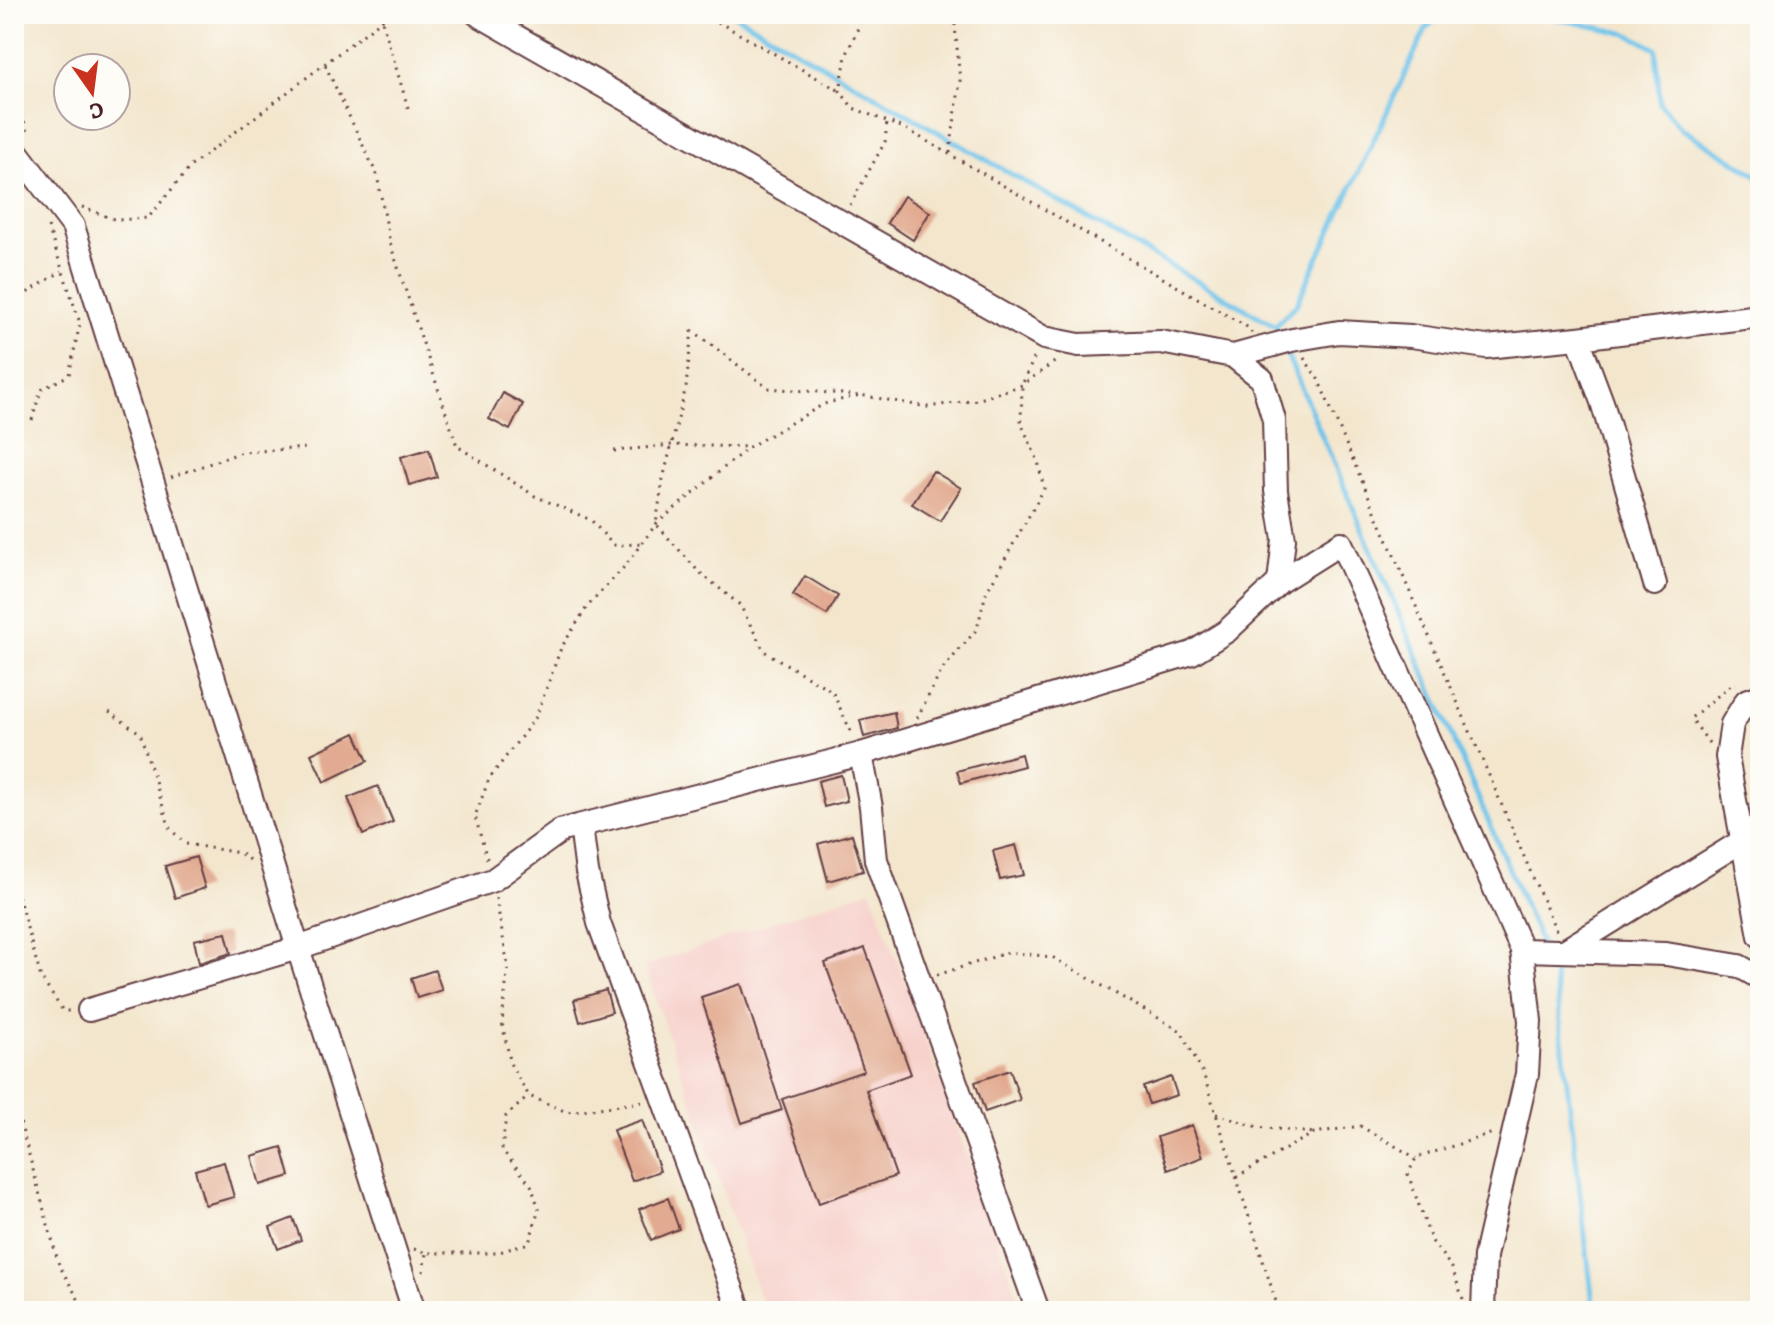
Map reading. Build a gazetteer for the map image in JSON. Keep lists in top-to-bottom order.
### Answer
{
  "north": "bottom"
}
